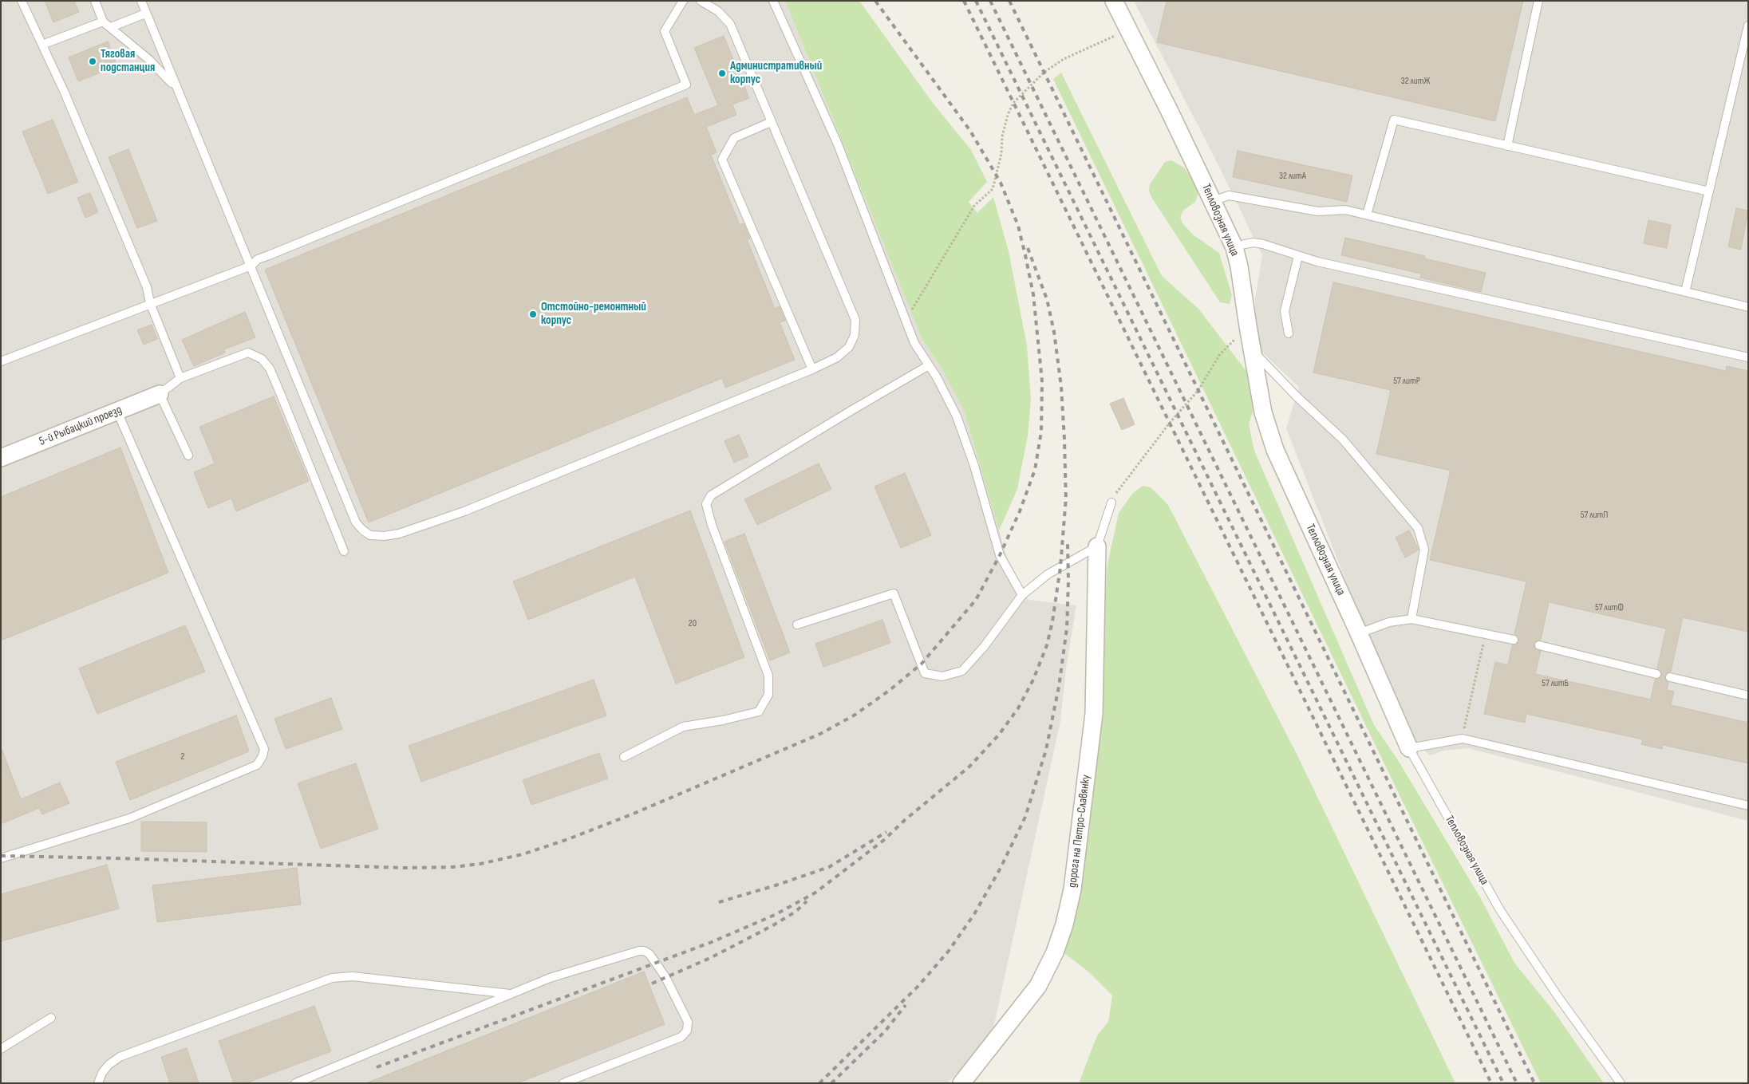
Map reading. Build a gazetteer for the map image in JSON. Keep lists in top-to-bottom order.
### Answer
{
  "streets": {
    "street": ["Тепловозная улица", "5-й Рыбацкий проезд", "дорога на Петро-Славянку"]
  },
  "places": ["Тяговая подстанция", "Административный корпус", "Отстойно-ремонтный корпус"],
  "house_numbers": [
    "32 литЖ",
    "32 литА",
    "57 литР",
    "57 литП",
    "57 литФ",
    "20",
    "57 литБ",
    "2"
  ]
}
